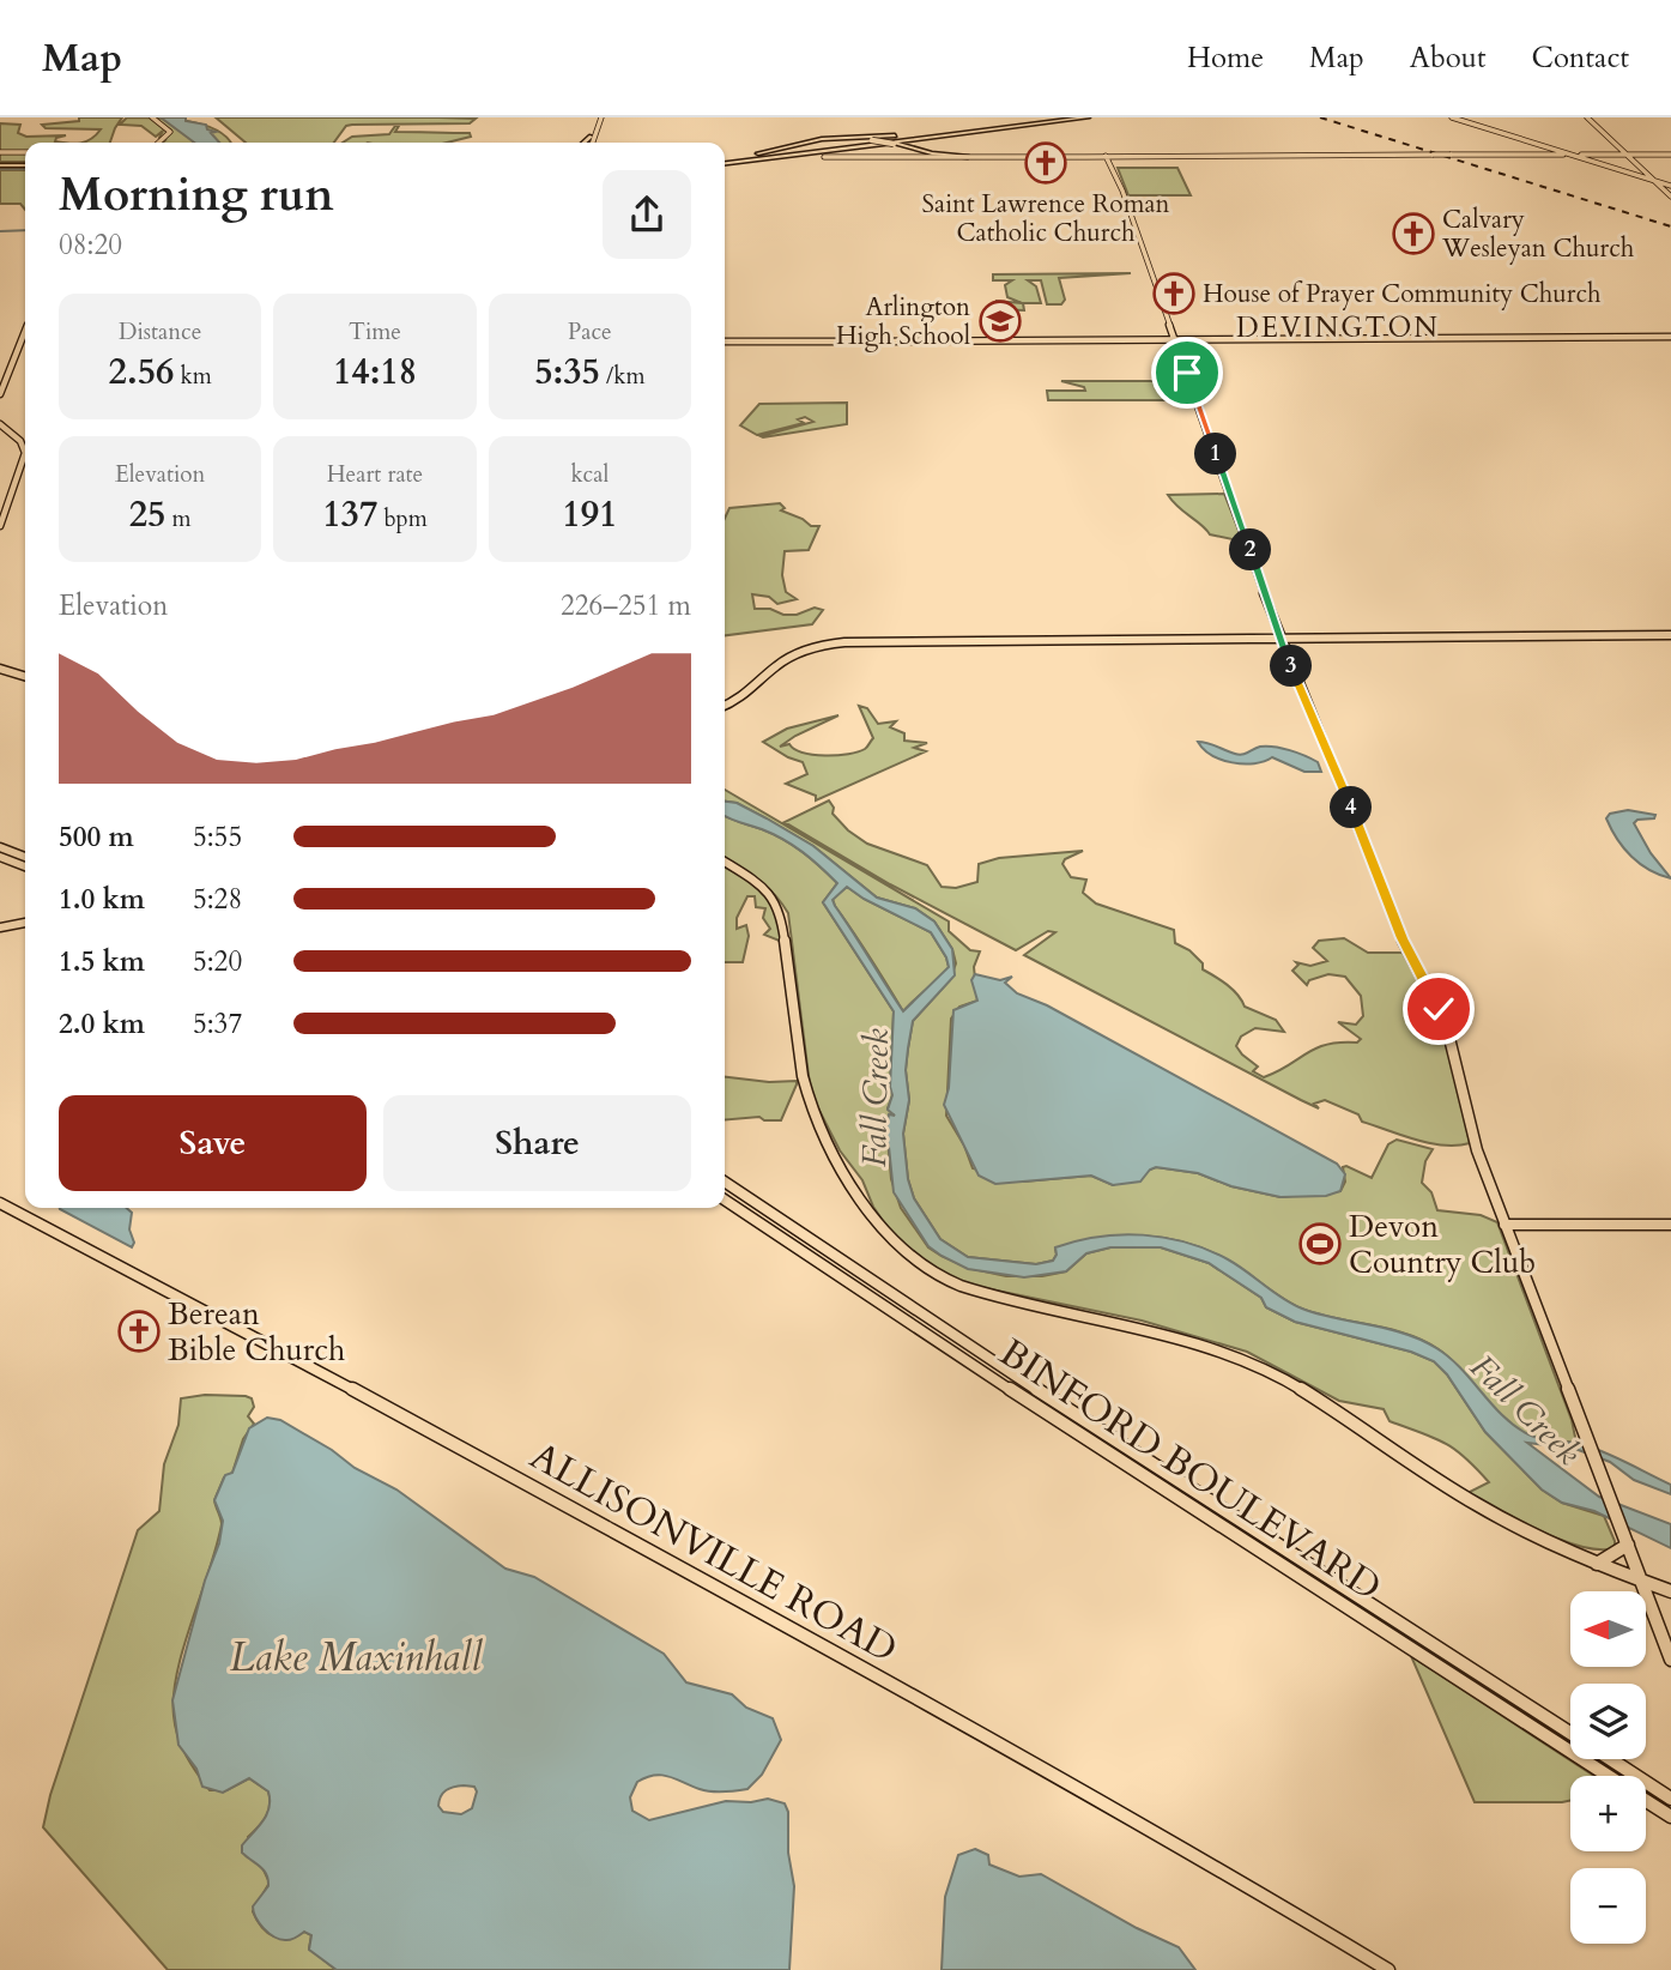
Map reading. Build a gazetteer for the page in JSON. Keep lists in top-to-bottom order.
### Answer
{
  "streets": {
    "main road": ["BINFORD BOULEVARD", "ALLISONVILLE ROAD"]
  },
  "districts": ["DEVINGTON"],
  "water": ["Fall Creek", "Lake Maxinhall"],
  "places": {
    "church": [
      "Saint Lawrence Roman Catholic Church",
      "Calvary Wesleyan Church",
      "House of Prayer Community Church",
      "Berean Bible Church"
    ],
    "school or university": ["Arlington High School"],
    "sports": ["Devon Country Club"]
  },
  "north": "left",
  "page": {
    "header": "Map",
    "nav": [
      "Home",
      "Map",
      "About",
      "Contact"
    ],
    "heading": ["Morning run", "08:20"],
    "stats": [
      ["Distance", "2.56 km"],
      ["Time", "14:18"],
      ["Pace", "5:35 /km"],
      ["Elevation", "25 m"],
      ["Heart rate", "137 bpm"],
      ["kcal", "191"]
    ],
    "pins": [
      "1",
      "2",
      "3",
      "4"
    ],
    "chart": ["Elevation", "226–251 m"],
    "list": [
      {
        "name": "500 m",
        "note": "5:55"
      },
      {
        "name": "1.0 km",
        "note": "5:28"
      },
      {
        "name": "1.5 km",
        "note": "5:20"
      },
      {
        "name": "2.0 km",
        "note": "5:37"
      }
    ],
    "buttons": ["Save", "Share"],
    "map_buttons": ["+", "−"]
  }
}
